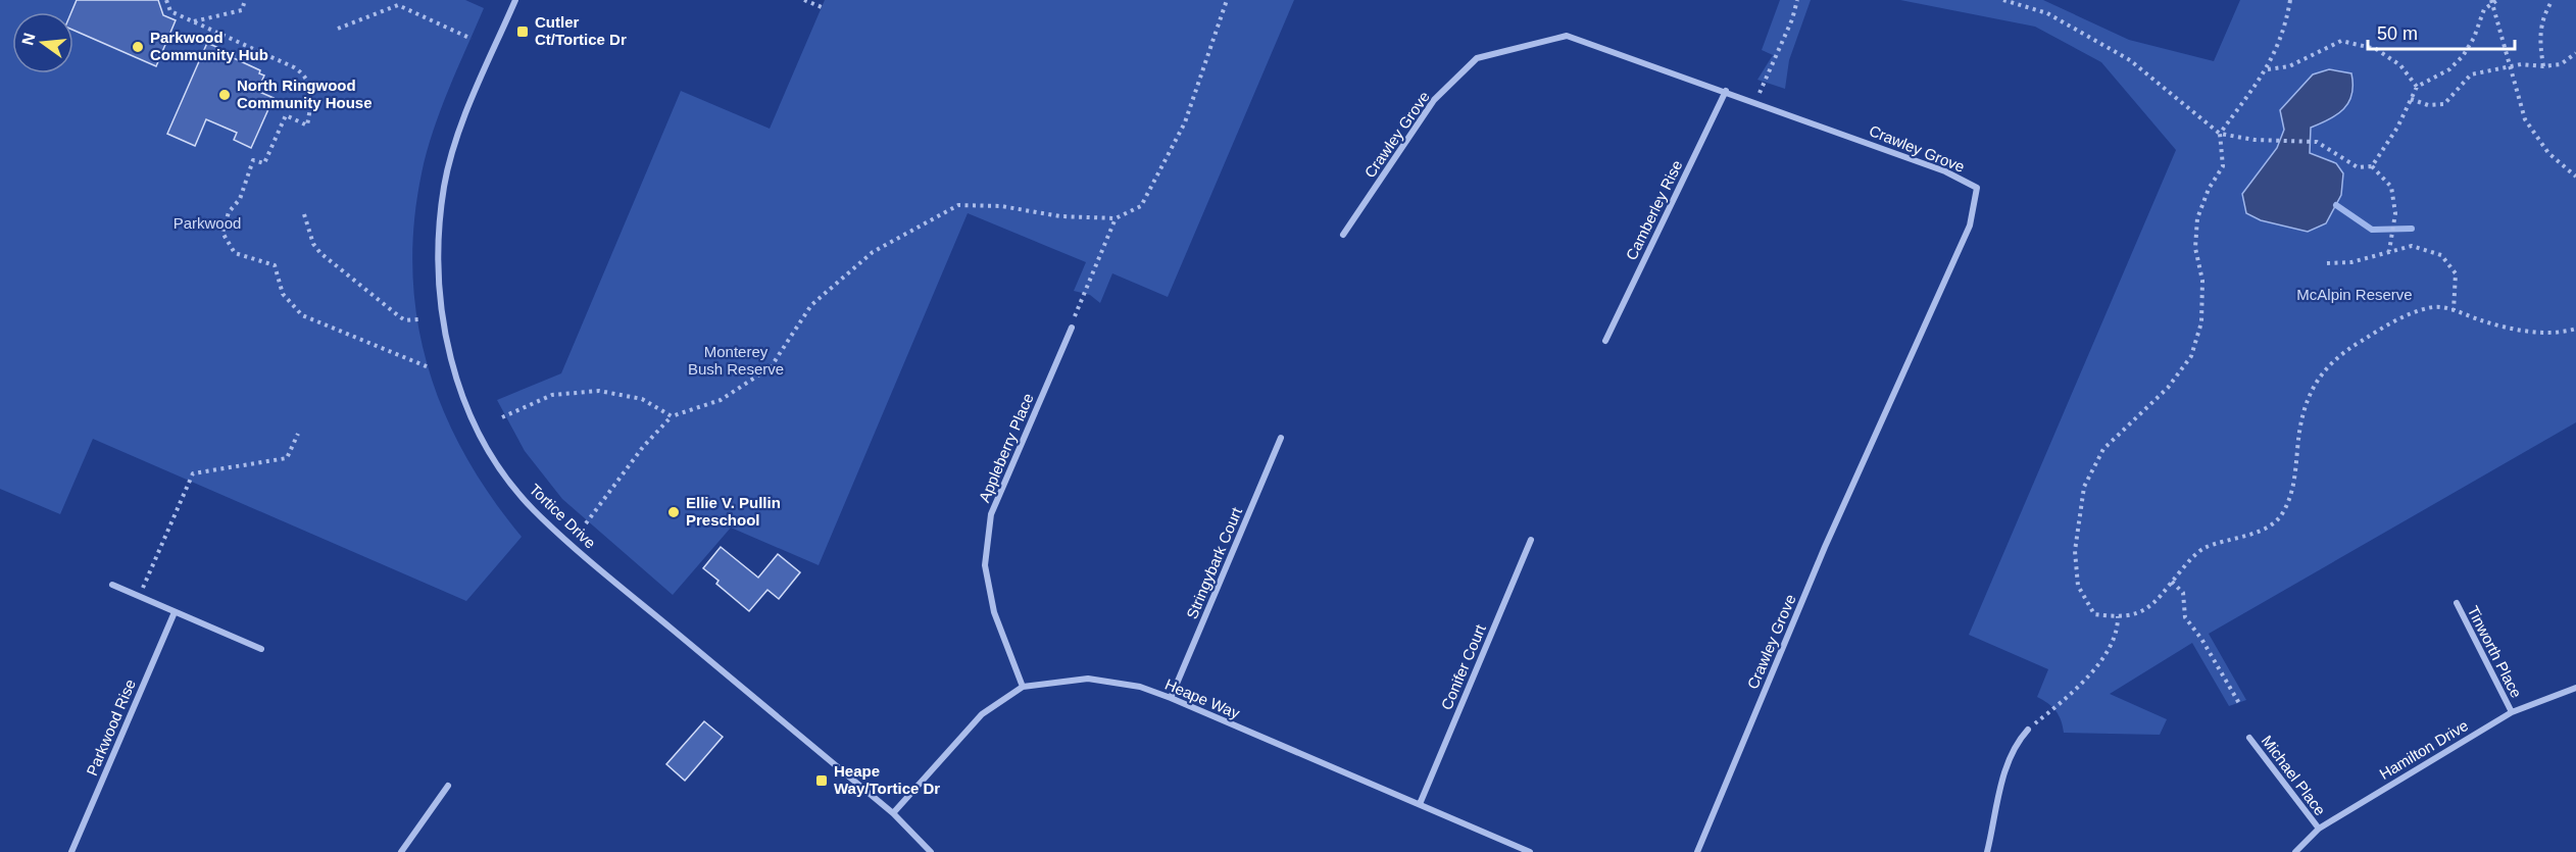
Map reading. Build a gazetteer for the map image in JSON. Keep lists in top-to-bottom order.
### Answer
{
  "streets": {
    "street": [
      "Crawley Grove",
      "Camberley Rise",
      "Appleberry Place",
      "Tortice Drive",
      "Stringybark Court",
      "Tinworth Place",
      "Conifer Court",
      "Heape Way",
      "Parkwood Rise",
      "Hamilton Drive",
      "Michael Place"
    ]
  },
  "crossings": [
    ["Crawley Grove", "Camberley Rise"],
    ["Appleberry Place", "Heape Way"],
    ["Tortice Drive", "Heape Way"],
    ["Stringybark Court", "Heape Way"],
    ["Tinworth Place", "Hamilton Drive"],
    ["Conifer Court", "Heape Way"],
    ["Hamilton Drive", "Michael Place"]
  ],
  "parks": ["Parkwood", "McAlpin Reserve", "Monterey Bush Reserve"],
  "places": {
    "transit": ["Cutler Ct/Tortice Dr", "Heape Way/Tortice Dr"],
    "other": ["Parkwood Community Hub", "North Ringwood Community House", "Ellie V. Pullin Preschool"]
  },
  "scale_bar": "50 m",
  "north": "left"
}
